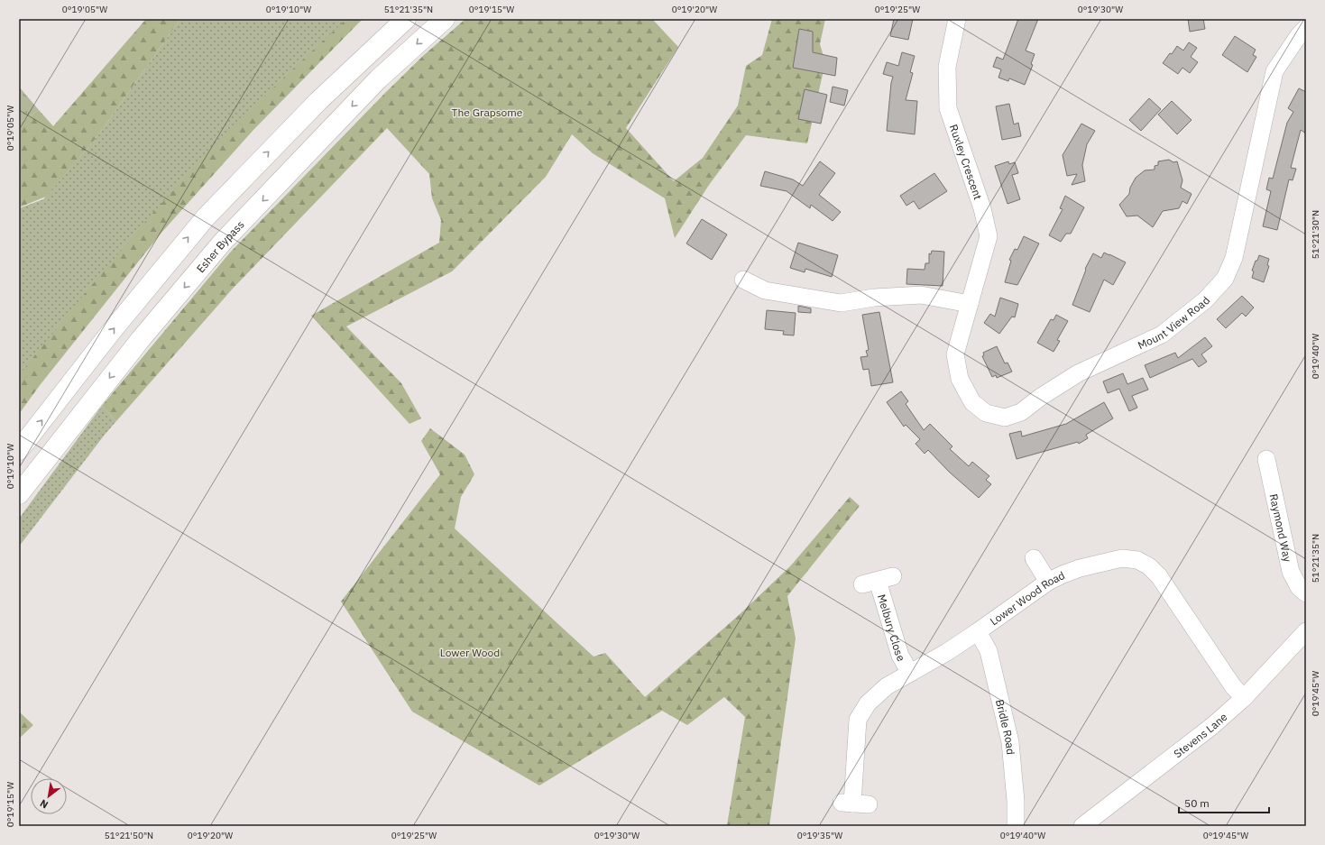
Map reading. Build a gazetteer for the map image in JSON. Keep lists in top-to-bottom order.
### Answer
{
  "streets": {
    "highway": ["Esher Bypass"],
    "street": [
      "Ruxley Crescent",
      "Mount View Road",
      "Raymond Way",
      "Lower Wood Road",
      "Melbury Close",
      "Bridle Road",
      "Stevens Lane"
    ]
  },
  "crossings": [
    ["Ruxley Crescent", "Mount View Road"],
    ["Lower Wood Road", "Melbury Close"],
    ["Lower Wood Road", "Bridle Road"],
    ["Lower Wood Road", "Stevens Lane"]
  ],
  "parks": ["The Grapsome", "Lower Wood"],
  "scale_bar": "50 m",
  "north": "bottom left",
  "coordinates": [
    "0°19'05\"W",
    "0°19'10\"W",
    "51°21'35\"N",
    "0°19'15\"W",
    "0°19'20\"W",
    "0°19'25\"W",
    "0°19'30\"W",
    "51°21'30\"N",
    "0°19'40\"W",
    "0°19'45\"W",
    "51°21'50\"N",
    "0°19'35\"W"
  ]
}
